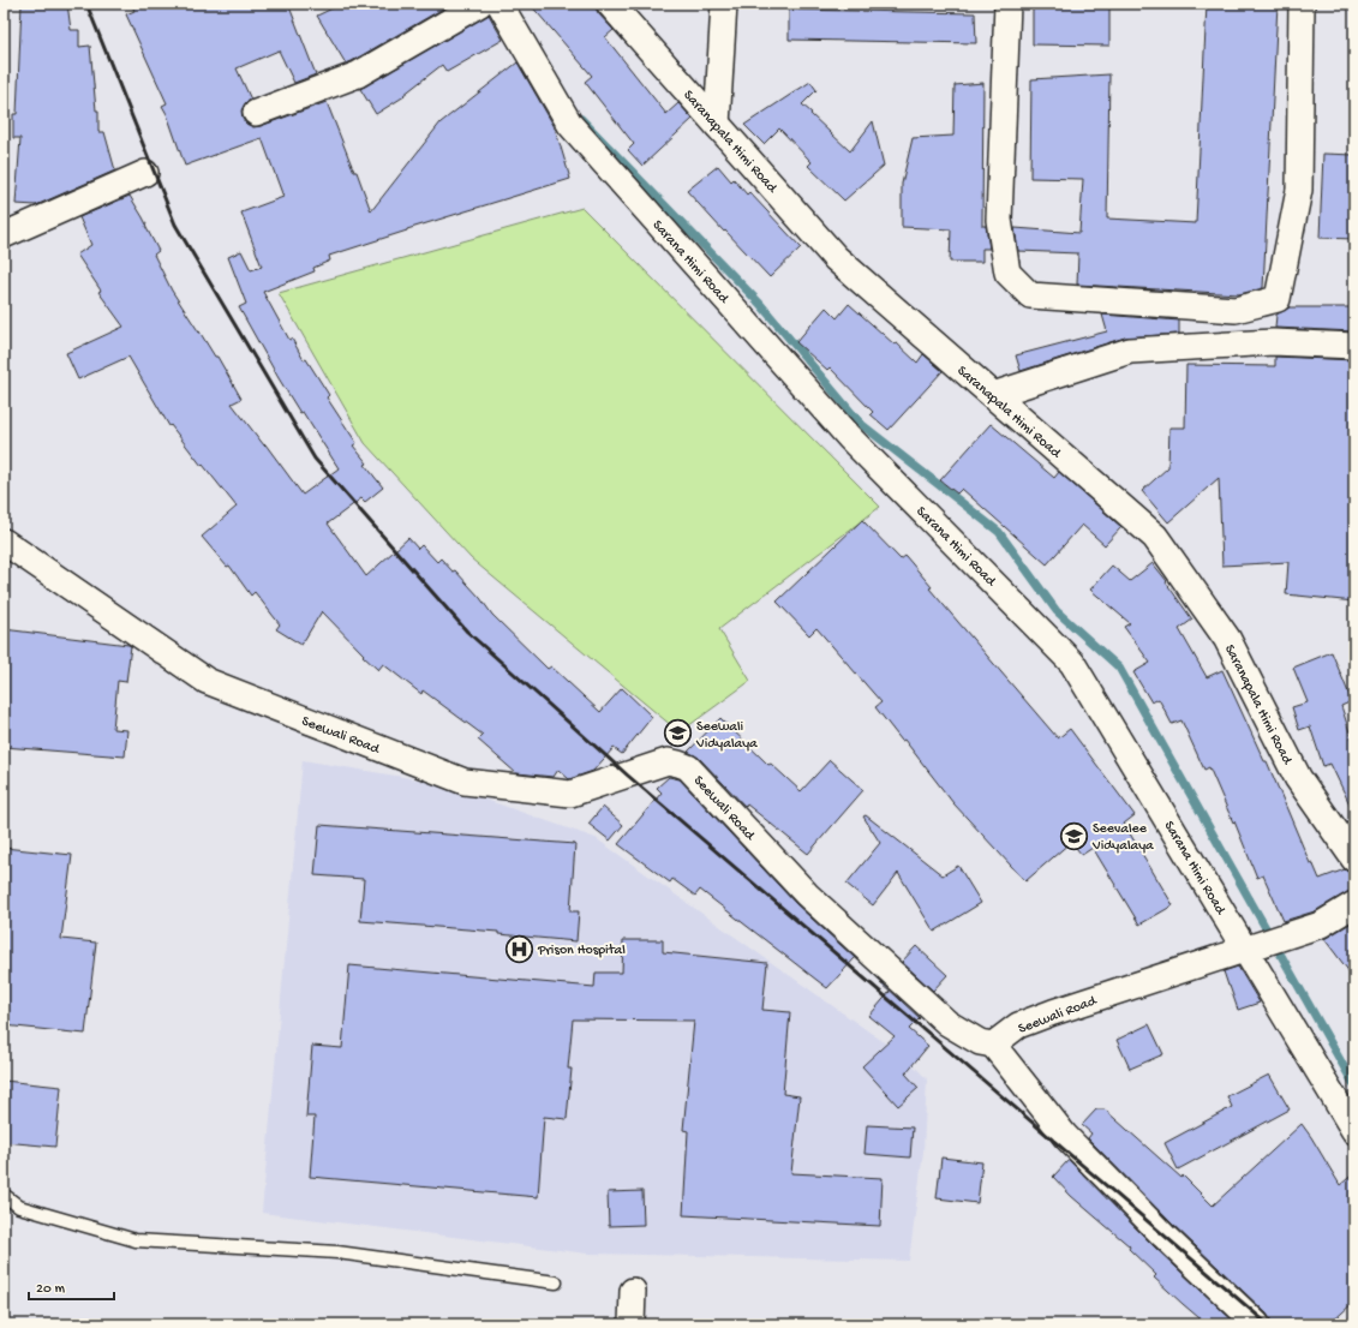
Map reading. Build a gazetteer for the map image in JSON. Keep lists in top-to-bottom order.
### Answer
{
  "streets": {
    "street": ["Saranapala Himi Road", "Sarana Himi Road", "Seewali Road"]
  },
  "crossings": [
    ["Sarana Himi Road", "Seewali Road"]
  ],
  "places": {
    "school or university": ["Seewali Vidyalaya", "Seevalee Vidyalaya"],
    "hospital": ["Prison Hospital"]
  },
  "scale_bar": "20 m"
}
